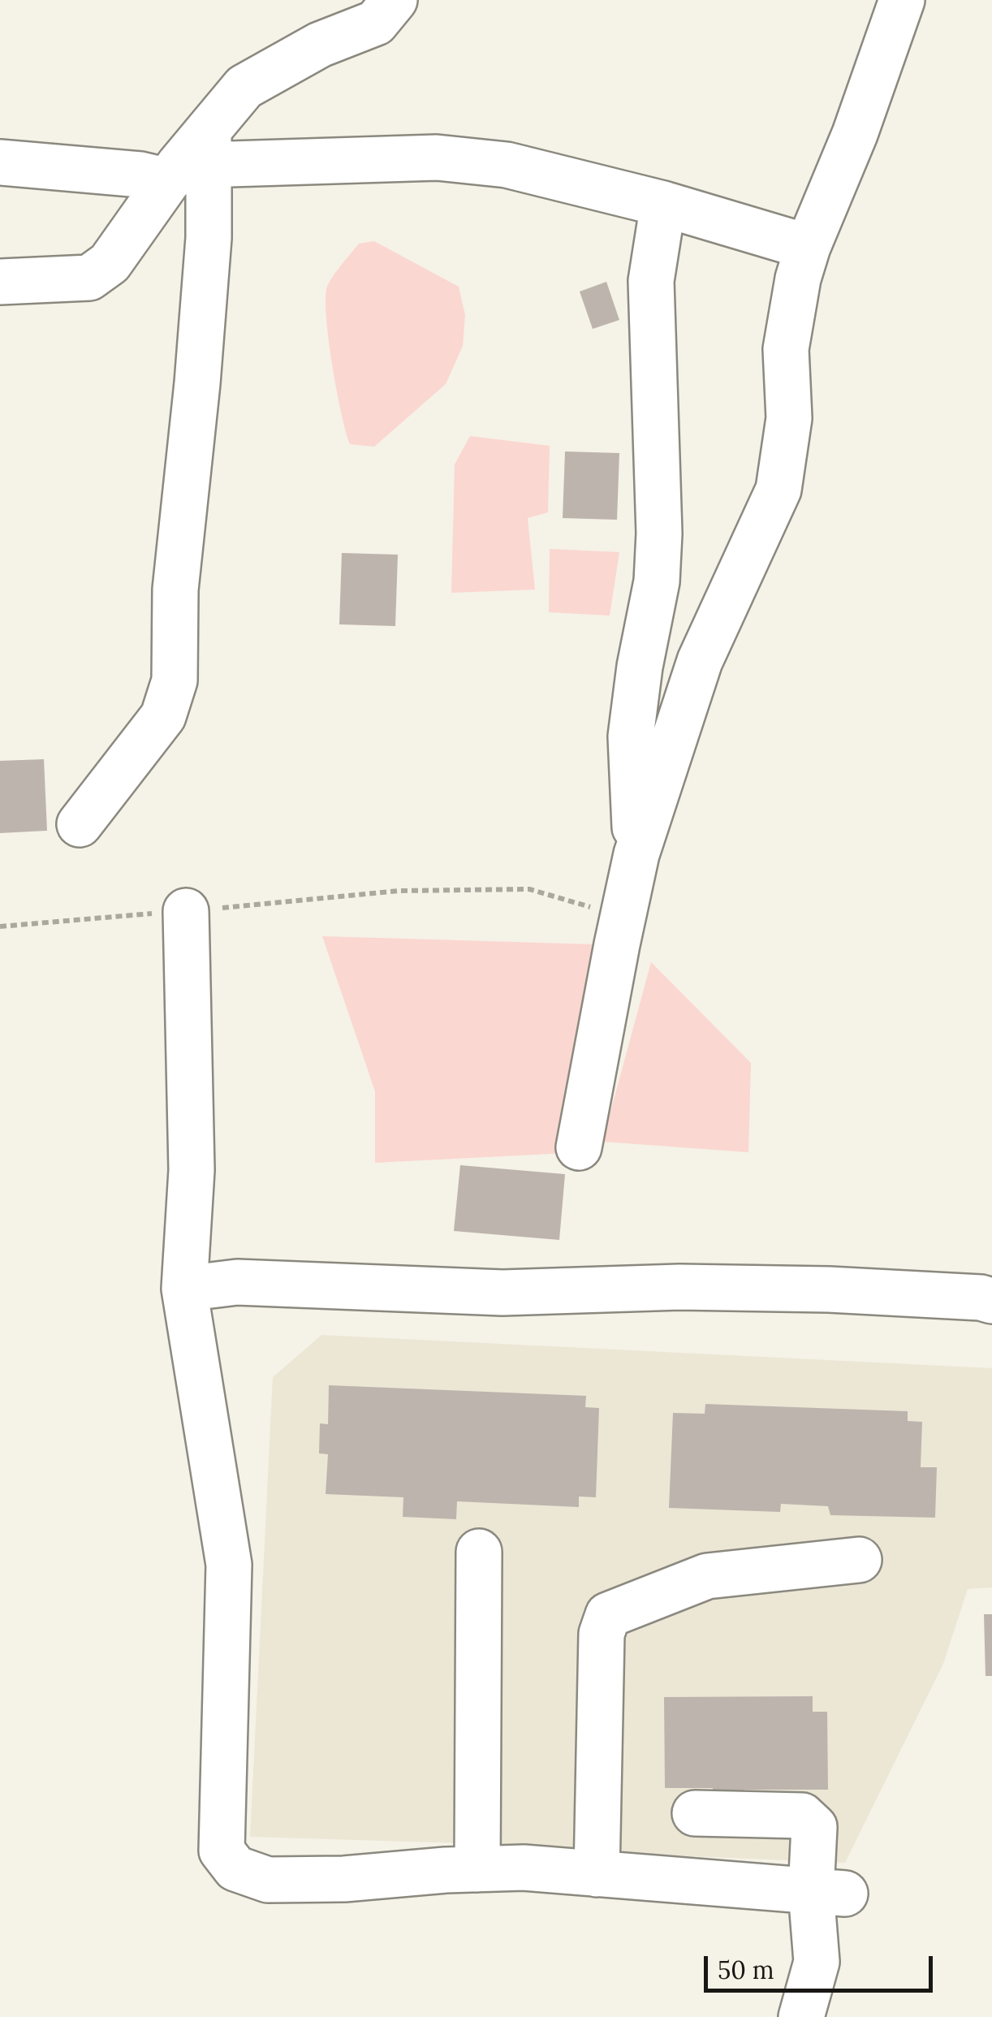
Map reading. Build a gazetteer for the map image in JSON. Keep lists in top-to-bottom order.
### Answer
{
  "scale_bar": "50 m"
}
